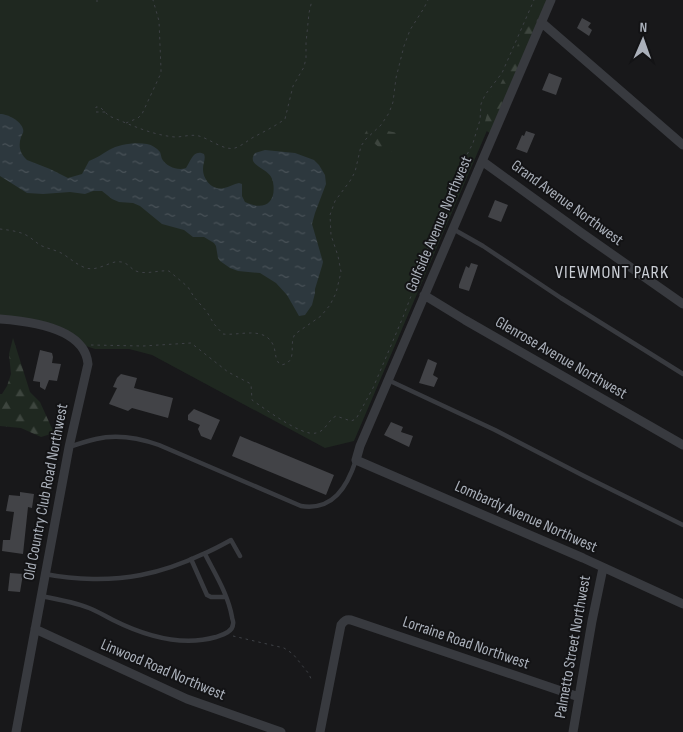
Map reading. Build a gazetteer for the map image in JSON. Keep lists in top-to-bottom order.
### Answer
{
  "streets": {
    "street": [
      "Grand Avenue Northwest",
      "Golfside Avenue Northwest",
      "Glenrose Avenue Northwest",
      "Old Country Club Road Northwest",
      "Lombardy Avenue Northwest",
      "Lorraine Road Northwest",
      "Palmetto Street Northwest",
      "Linwood Road Northwest"
    ]
  },
  "crossings": [
    ["Grand Avenue Northwest", "Golfside Avenue Northwest"],
    ["Golfside Avenue Northwest", "Glenrose Avenue Northwest"],
    ["Golfside Avenue Northwest", "Lombardy Avenue Northwest"],
    ["Old Country Club Road Northwest", "Linwood Road Northwest"],
    ["Lombardy Avenue Northwest", "Palmetto Street Northwest"],
    ["Lorraine Road Northwest", "Palmetto Street Northwest"]
  ],
  "districts": ["VIEWMONT PARK"],
  "north": "top"
}
